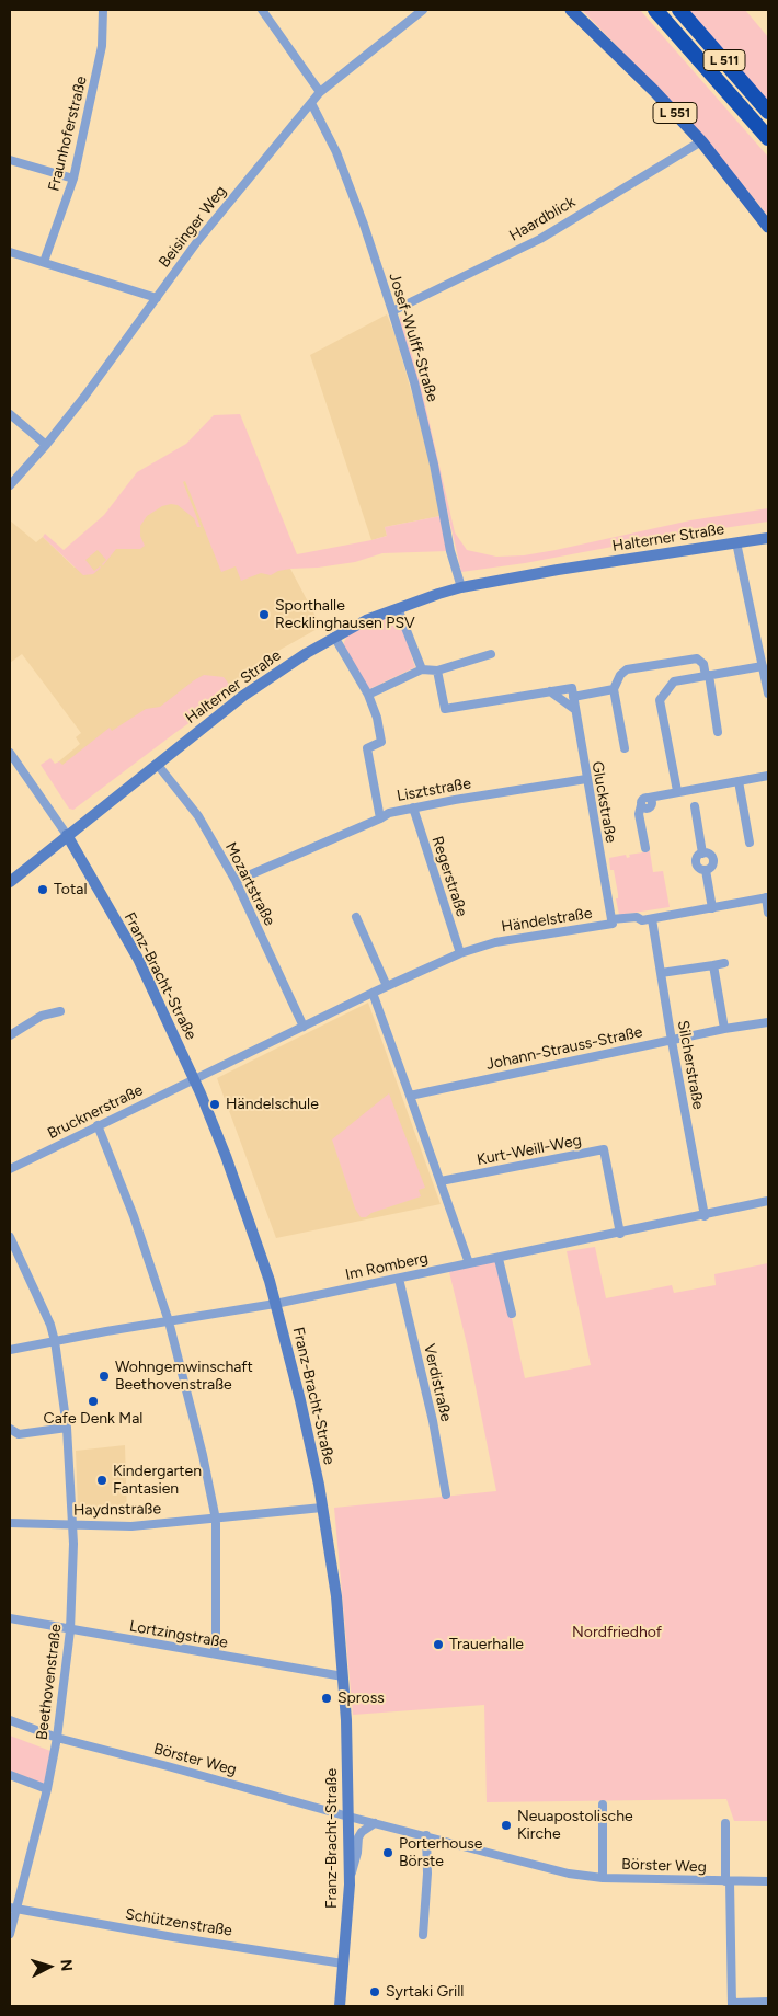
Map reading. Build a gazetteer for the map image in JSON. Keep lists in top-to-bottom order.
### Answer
{
  "streets": {
    "highway": ["L 511"],
    "main road": ["L 551"],
    "street": [
      "Fraunhoferstraße",
      "Haardblick",
      "Beisinger Weg",
      "Josef-Wulff-Straße",
      "Halterner Straße",
      "Lisztstraße",
      "Gluckstraße",
      "Regerstraße",
      "Mozartstraße",
      "Händelstraße",
      "Franz-Bracht-Straße",
      "Johann-Strauss-Straße",
      "Silcherstraße",
      "Brucknerstraße",
      "Kurt-Weill-Weg",
      "Im Romberg",
      "Verdistraße",
      "Haydnstraße",
      "Lortzingstraße",
      "Beethovenstraße",
      "Börster Weg",
      "Schützenstraße"
    ]
  },
  "crossings": [
    ["L 551", "Haardblick"],
    ["Haardblick", "Josef-Wulff-Straße"],
    ["Beisinger Weg", "Josef-Wulff-Straße"],
    ["Josef-Wulff-Straße", "Halterner Straße"],
    ["Halterner Straße", "Mozartstraße"],
    ["Halterner Straße", "Franz-Bracht-Straße"],
    ["Lisztstraße", "Gluckstraße"],
    ["Lisztstraße", "Regerstraße"],
    ["Lisztstraße", "Mozartstraße"],
    ["Gluckstraße", "Händelstraße"],
    ["Regerstraße", "Händelstraße"],
    ["Mozartstraße", "Händelstraße"],
    ["Händelstraße", "Franz-Bracht-Straße"],
    ["Händelstraße", "Silcherstraße"],
    ["Händelstraße", "Brucknerstraße"],
    ["Franz-Bracht-Straße", "Brucknerstraße"],
    ["Franz-Bracht-Straße", "Im Romberg"],
    ["Franz-Bracht-Straße", "Haydnstraße"],
    ["Franz-Bracht-Straße", "Lortzingstraße"],
    ["Franz-Bracht-Straße", "Börster Weg"],
    ["Franz-Bracht-Straße", "Schützenstraße"],
    ["Johann-Strauss-Straße", "Silcherstraße"],
    ["Silcherstraße", "Im Romberg"],
    ["Kurt-Weill-Weg", "Im Romberg"],
    ["Im Romberg", "Verdistraße"],
    ["Im Romberg", "Beethovenstraße"],
    ["Haydnstraße", "Beethovenstraße"],
    ["Lortzingstraße", "Beethovenstraße"],
    ["Beethovenstraße", "Börster Weg"],
    ["Beethovenstraße", "Schützenstraße"]
  ],
  "parks": ["Nordfriedhof"],
  "places": [
    "Sporthalle Recklinghausen PSV",
    "Total",
    "Händelschule",
    "Wohngemwinschaft Beethovenstraße",
    "Cafe Denk Mal",
    "Kindergarten Fantasien",
    "Trauerhalle",
    "Spross",
    "Neuapostolische Kirche",
    "Porterhouse Börste",
    "Syrtaki Grill"
  ],
  "north": "right"
}
